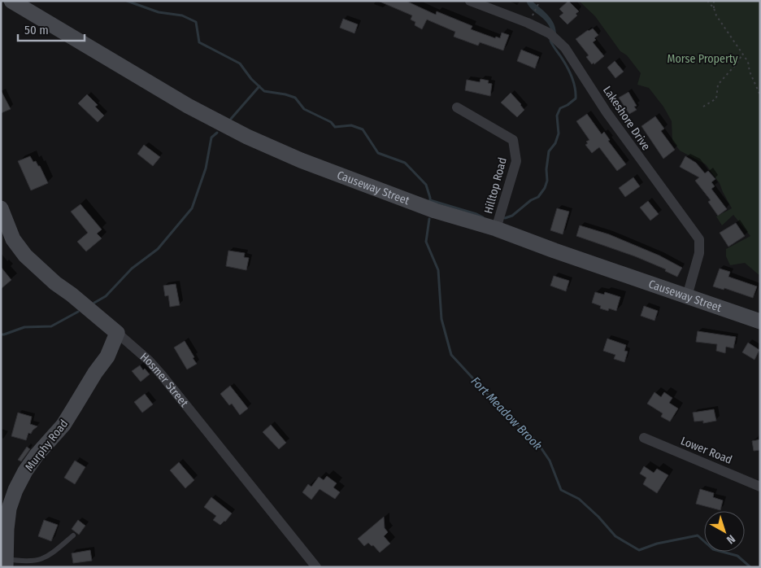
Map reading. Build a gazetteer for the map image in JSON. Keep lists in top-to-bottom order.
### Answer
{
  "streets": {
    "street": [
      "Lakeshore Drive",
      "Hilltop Road",
      "Causeway Street",
      "Hosmer Street",
      "Murphy Road",
      "Lower Road"
    ]
  },
  "crossings": [
    ["Lakeshore Drive", "Causeway Street"],
    ["Hilltop Road", "Causeway Street"],
    ["Hosmer Street", "Murphy Road"]
  ],
  "water": ["Fort Meadow Brook"],
  "parks": ["Morse Property"],
  "scale_bar": "50 m",
  "north": "bottom right"
}
